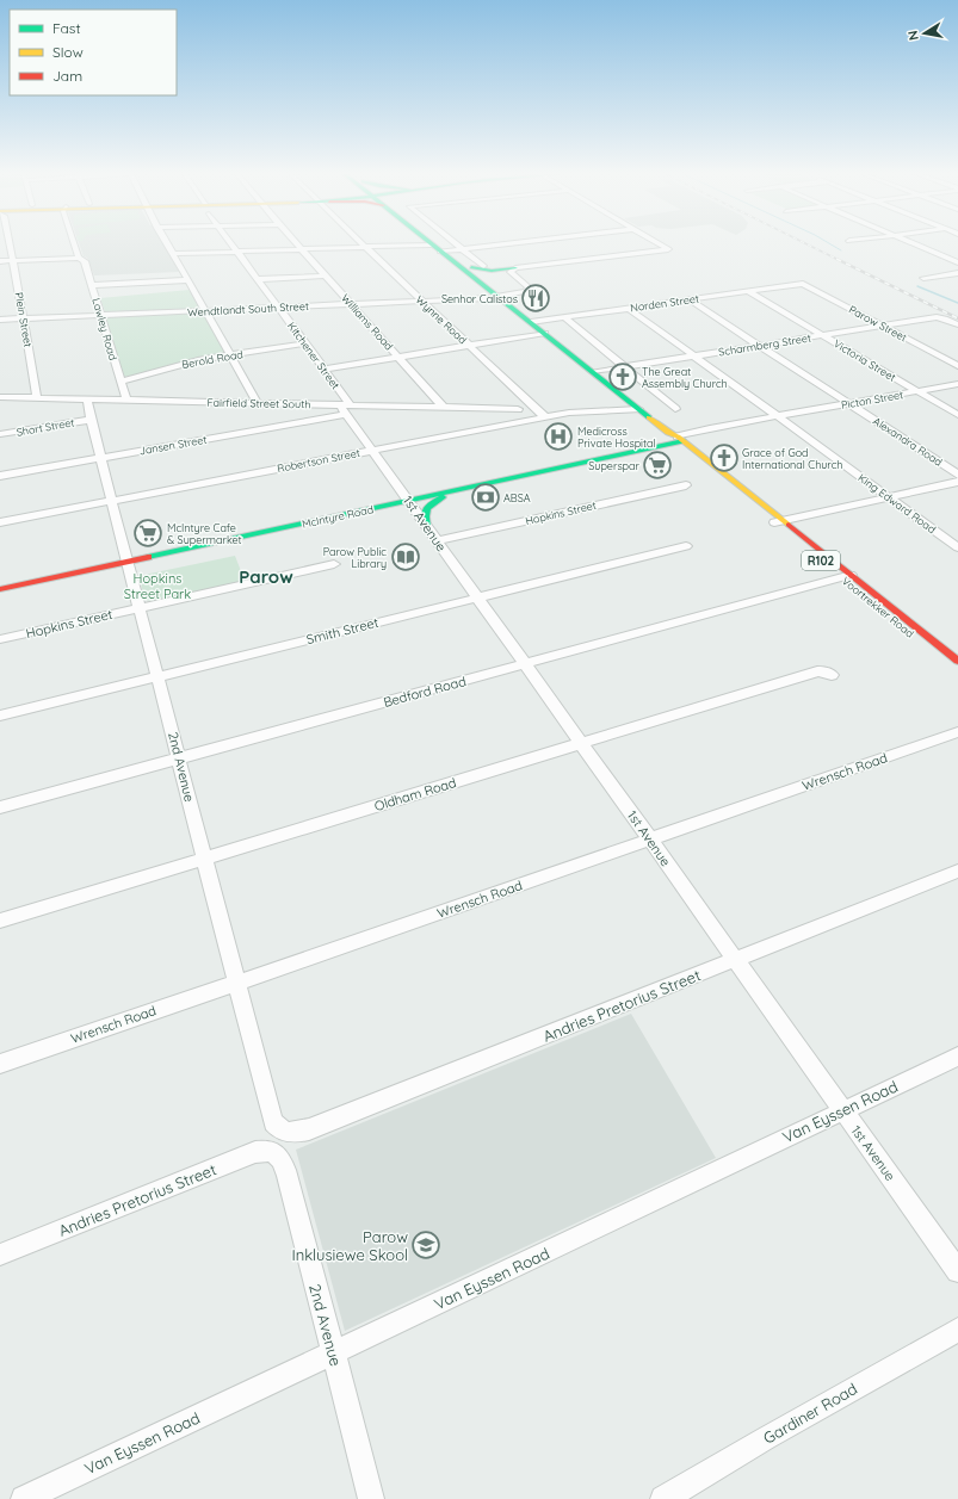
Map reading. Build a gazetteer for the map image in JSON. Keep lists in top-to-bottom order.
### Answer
{
  "streets": {
    "main road": ["McIntyre Road", "R102", "Voortrekker Road"],
    "street": [
      "Norden Street",
      "Wendtlandt South Street",
      "Plein Street",
      "Wynne Road",
      "Williams Road",
      "Parow Street",
      "Lawley Road",
      "Scharmberg Street",
      "Kitchener Street",
      "Berold Road",
      "Victoria Street",
      "Picton Street",
      "Fairfield Street South",
      "Short Street",
      "Alexandra Road",
      "Jansen Street",
      "Robertson Street",
      "King Edward Road",
      "Hopkins Street",
      "1st Avenue",
      "Smith Street",
      "Bedford Road",
      "2nd Avenue",
      "Wrensch Road",
      "Oldham Road",
      "Andries Pretorius Street",
      "Van Eyssen Road",
      "Gardiner Road"
    ]
  },
  "crossings": [
    ["Norden Street", "Parow Street"],
    ["Norden Street", "Victoria Street"],
    ["Norden Street", "Alexandra Road"],
    ["Norden Street", "King Edward Road"],
    ["Norden Street", "Voortrekker Road"],
    ["Wendtlandt South Street", "Plein Street"],
    ["Wendtlandt South Street", "Wynne Road"],
    ["Wendtlandt South Street", "Williams Road"],
    ["Wendtlandt South Street", "Lawley Road"],
    ["Wendtlandt South Street", "Kitchener Street"],
    ["Wendtlandt South Street", "Voortrekker Road"],
    ["Plein Street", "Fairfield Street South"],
    ["Wynne Road", "Robertson Street"],
    ["Williams Road", "Fairfield Street South"],
    ["Parow Street", "Scharmberg Street"],
    ["Lawley Road", "Berold Road"],
    ["Lawley Road", "Fairfield Street South"],
    ["Scharmberg Street", "Victoria Street"],
    ["Scharmberg Street", "Alexandra Road"],
    ["Scharmberg Street", "King Edward Road"],
    ["Scharmberg Street", "Voortrekker Road"],
    ["Kitchener Street", "Berold Road"],
    ["Kitchener Street", "Fairfield Street South"],
    ["Kitchener Street", "Jansen Street"],
    ["Kitchener Street", "1st Avenue"],
    ["Victoria Street", "Picton Street"],
    ["Picton Street", "Alexandra Road"],
    ["Picton Street", "King Edward Road"],
    ["Picton Street", "McIntyre Road"],
    ["Picton Street", "Voortrekker Road"],
    ["Fairfield Street South", "Jansen Street"],
    ["Fairfield Street South", "1st Avenue"],
    ["Fairfield Street South", "2nd Avenue"],
    ["Short Street", "2nd Avenue"],
    ["Jansen Street", "1st Avenue"],
    ["Jansen Street", "2nd Avenue"],
    ["Robertson Street", "1st Avenue"],
    ["Robertson Street", "Voortrekker Road"],
    ["Robertson Street", "2nd Avenue"],
    ["Hopkins Street", "1st Avenue"],
    ["Hopkins Street", "2nd Avenue"],
    ["McIntyre Road", "1st Avenue"],
    ["McIntyre Road", "Voortrekker Road"],
    ["McIntyre Road", "2nd Avenue"],
    ["1st Avenue", "Smith Street"],
    ["1st Avenue", "Bedford Road"],
    ["1st Avenue", "Wrensch Road"],
    ["1st Avenue", "Oldham Road"],
    ["1st Avenue", "Andries Pretorius Street"],
    ["1st Avenue", "Van Eyssen Road"],
    ["Voortrekker Road", "Bedford Road"],
    ["Smith Street", "2nd Avenue"],
    ["Bedford Road", "2nd Avenue"],
    ["2nd Avenue", "Wrensch Road"],
    ["2nd Avenue", "Oldham Road"],
    ["2nd Avenue", "Andries Pretorius Street"],
    ["2nd Avenue", "Van Eyssen Road"]
  ],
  "districts": ["Parow"],
  "parks": ["Hopkins Street Park"],
  "places": {
    "restaurant": ["Senhor Calistos"],
    "church": ["The Great Assembly Church", "Grace of God International Church"],
    "hospital": ["Medicross Private Hospital"],
    "supermarket": ["Superspar", "McIntyre Cafe & Supermarket"],
    "bank": ["ABSA"],
    "library": ["Parow Public Library"],
    "school or university": ["Parow Inklusiewe Skool"]
  },
  "legend": ["Fast", "Slow", "Jam"],
  "north": "left"
}
